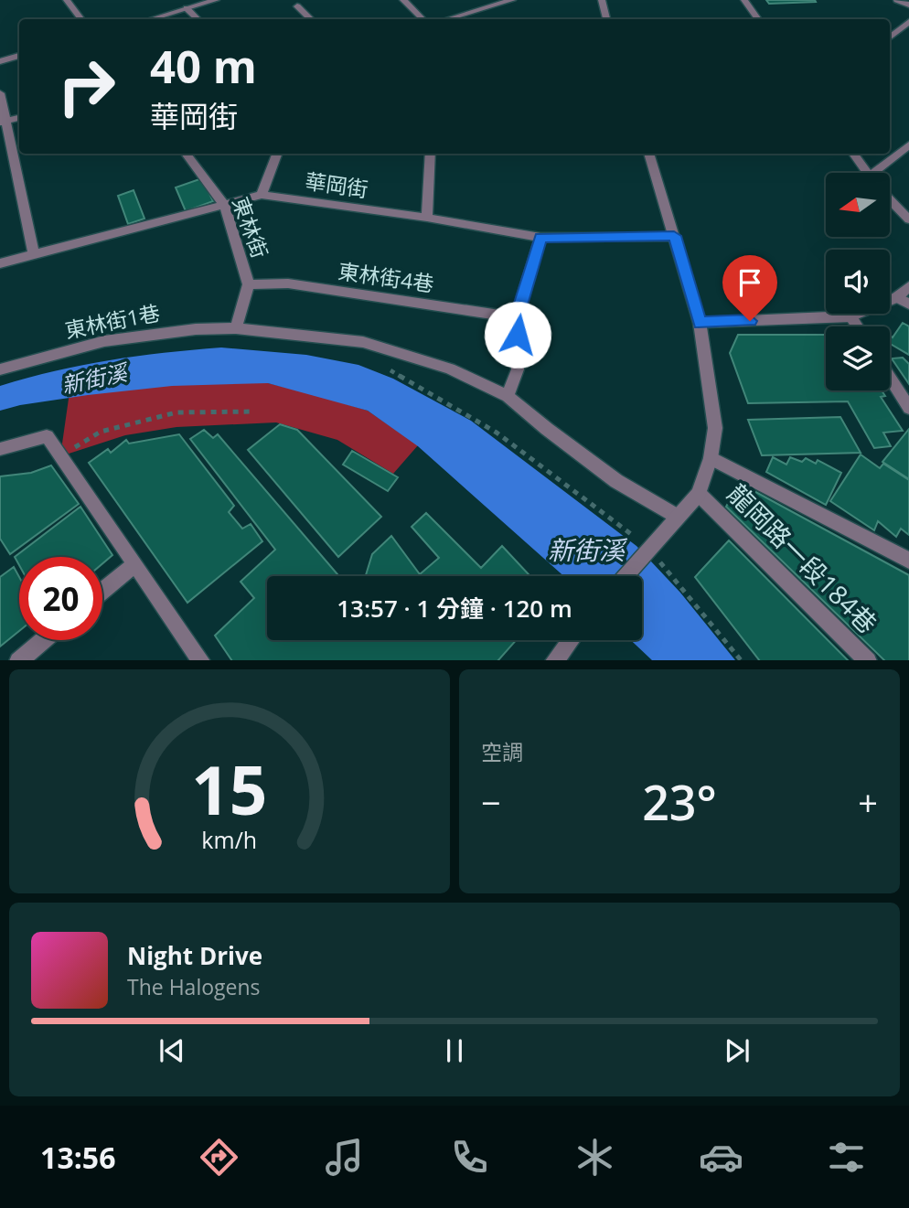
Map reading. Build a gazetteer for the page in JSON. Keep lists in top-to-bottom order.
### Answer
{
  "streets": {
    "street": [
      "華岡街",
      "東林街",
      "東林街4巷",
      "東林街1巷",
      "龍岡路一段184巷"
    ]
  },
  "crossings": [
    ["華岡街", "東林街"],
    ["東林街", "東林街4巷"],
    ["東林街", "東林街1巷"]
  ],
  "water": ["新街溪"],
  "north": "left",
  "page": {
    "turn": ["40 m", "華岡街"],
    "limit": "20",
    "trip": "13:57 · 1 分鐘 · 120 m",
    "tile": "空調",
    "heat": ["−", "23°", "+"],
    "song": ["Night Drive", "The Halogens"],
    "tabs": "13:56",
    "gauge": ["15", "km/h"]
  }
}
